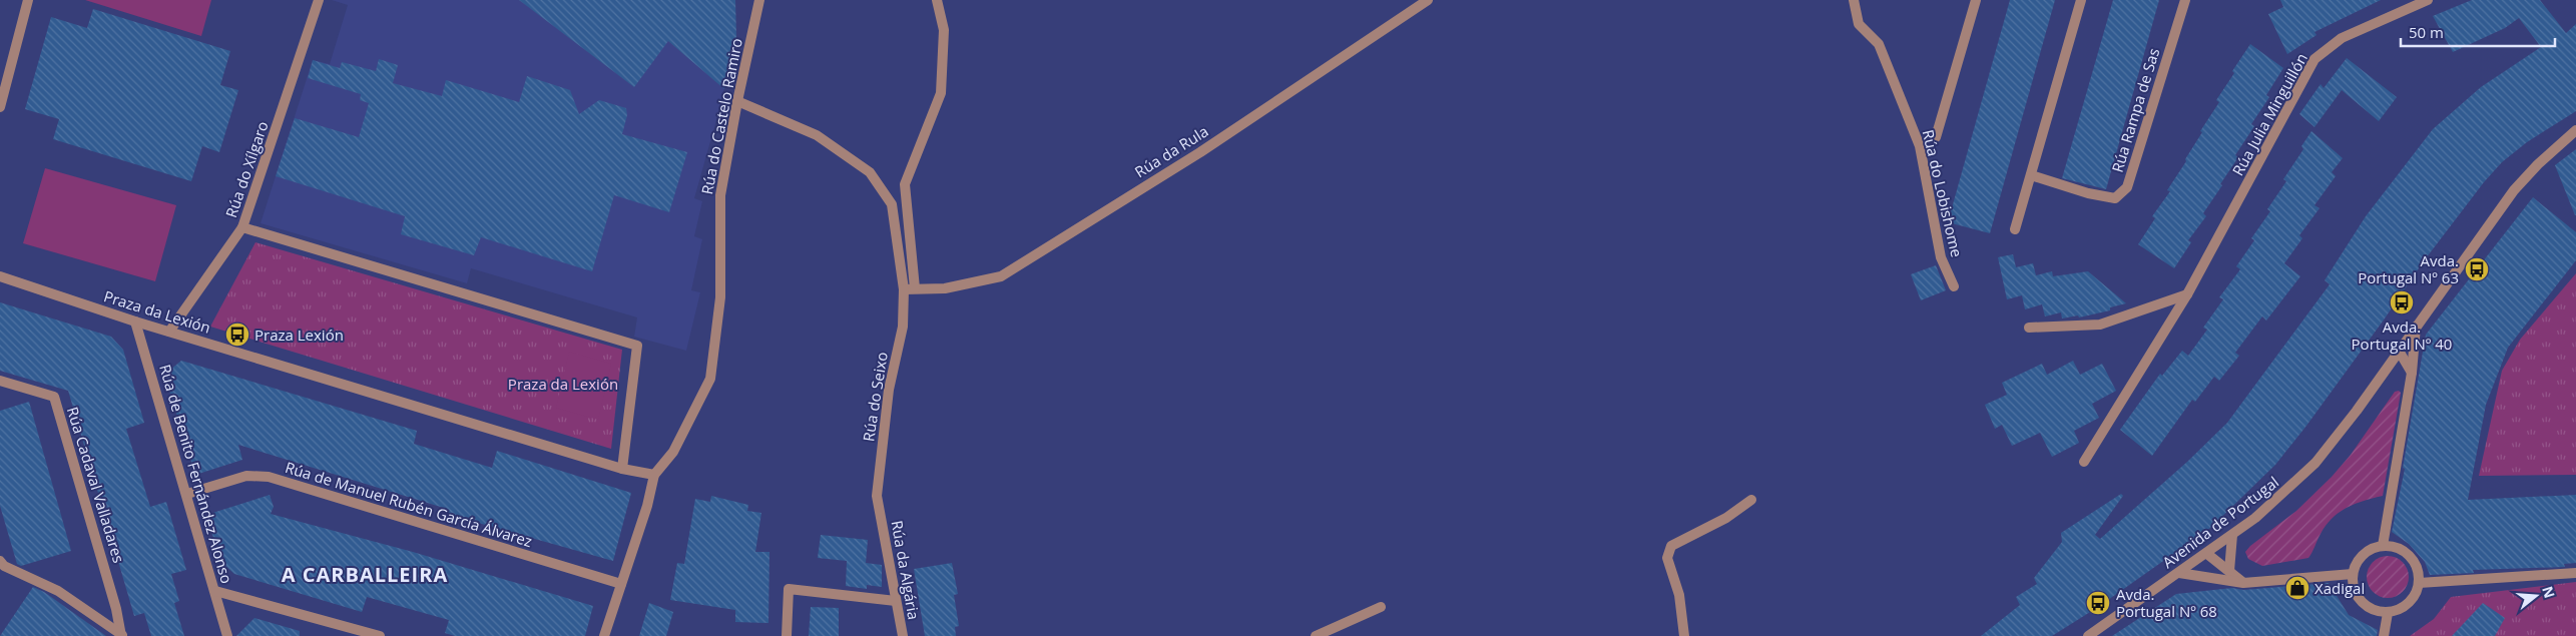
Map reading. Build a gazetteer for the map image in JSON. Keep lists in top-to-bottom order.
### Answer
{
  "streets": {
    "street": [
      "Rúa Rampa de Sas",
      "Rúa Julia Minguillón",
      "Rúa do Castelo Ramiro",
      "Rúa da Rula",
      "Rúa do Xílgaro",
      "Rúa do Lobishome",
      "Praza da Lexión",
      "Rúa do Seixo",
      "Rúa de Benito Fernández Alonso",
      "Rúa Cadaval Valladares",
      "Rúa de Manuel Rubén García Álvarez",
      "Avenida de Portugal",
      "Rúa da Algária"
    ]
  },
  "crossings": [
    ["Rúa do Castelo Ramiro", "Praza da Lexión"],
    ["Rúa do Castelo Ramiro", "Rúa do Seixo"],
    ["Rúa do Castelo Ramiro", "Rúa de Manuel Rubén García Álvarez"],
    ["Rúa do Xílgaro", "Praza da Lexión"],
    ["Praza da Lexión", "Rúa de Benito Fernández Alonso"],
    ["Rúa do Seixo", "Rúa da Algária"],
    ["Rúa de Benito Fernández Alonso", "Rúa de Manuel Rubén García Álvarez"]
  ],
  "districts": ["A CARBALLEIRA"],
  "parks": ["Praza da Lexión"],
  "places": {
    "bus stop": [
      "Avda. Portugal Nº 63",
      "Avda. Portugal Nº 40",
      "Praza Lexión",
      "Avda. Portugal Nº 68"
    ],
    "shop": ["Xadigal"]
  },
  "scale_bar": "50 m",
  "north": "right"
}
